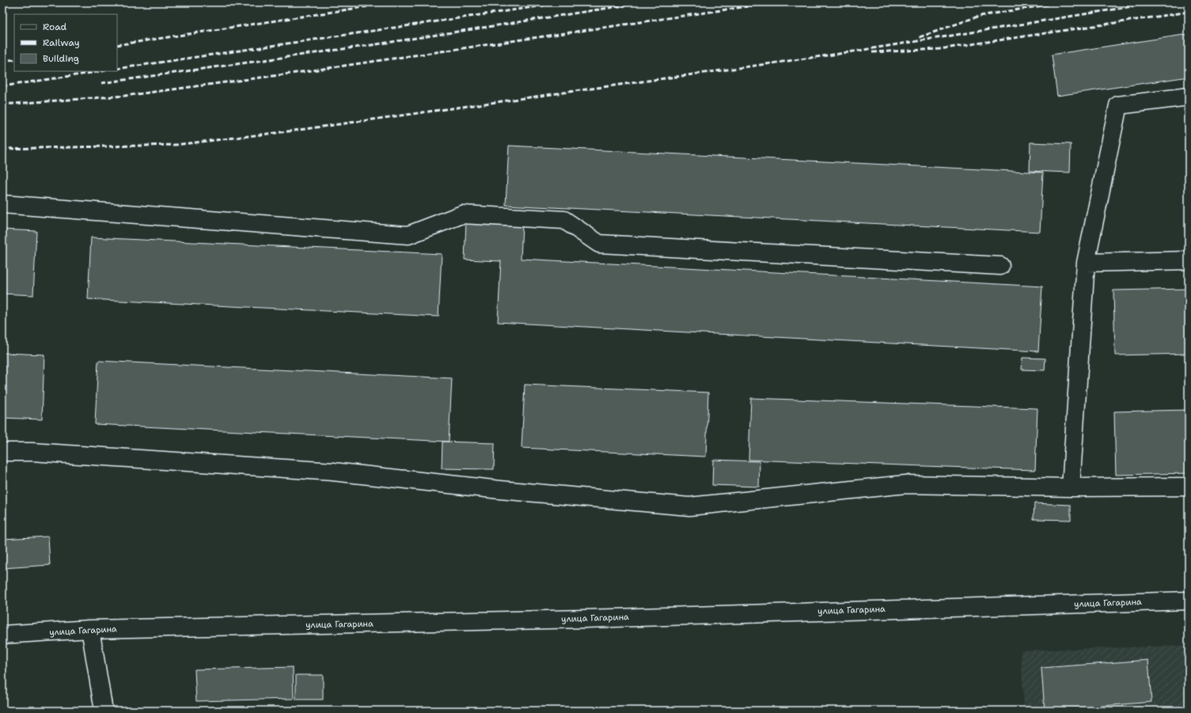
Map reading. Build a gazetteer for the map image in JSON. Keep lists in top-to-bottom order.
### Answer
{
  "streets": {
    "street": ["улица Гагарина"]
  },
  "legend": ["Road", "Railway", "Building"]
}
